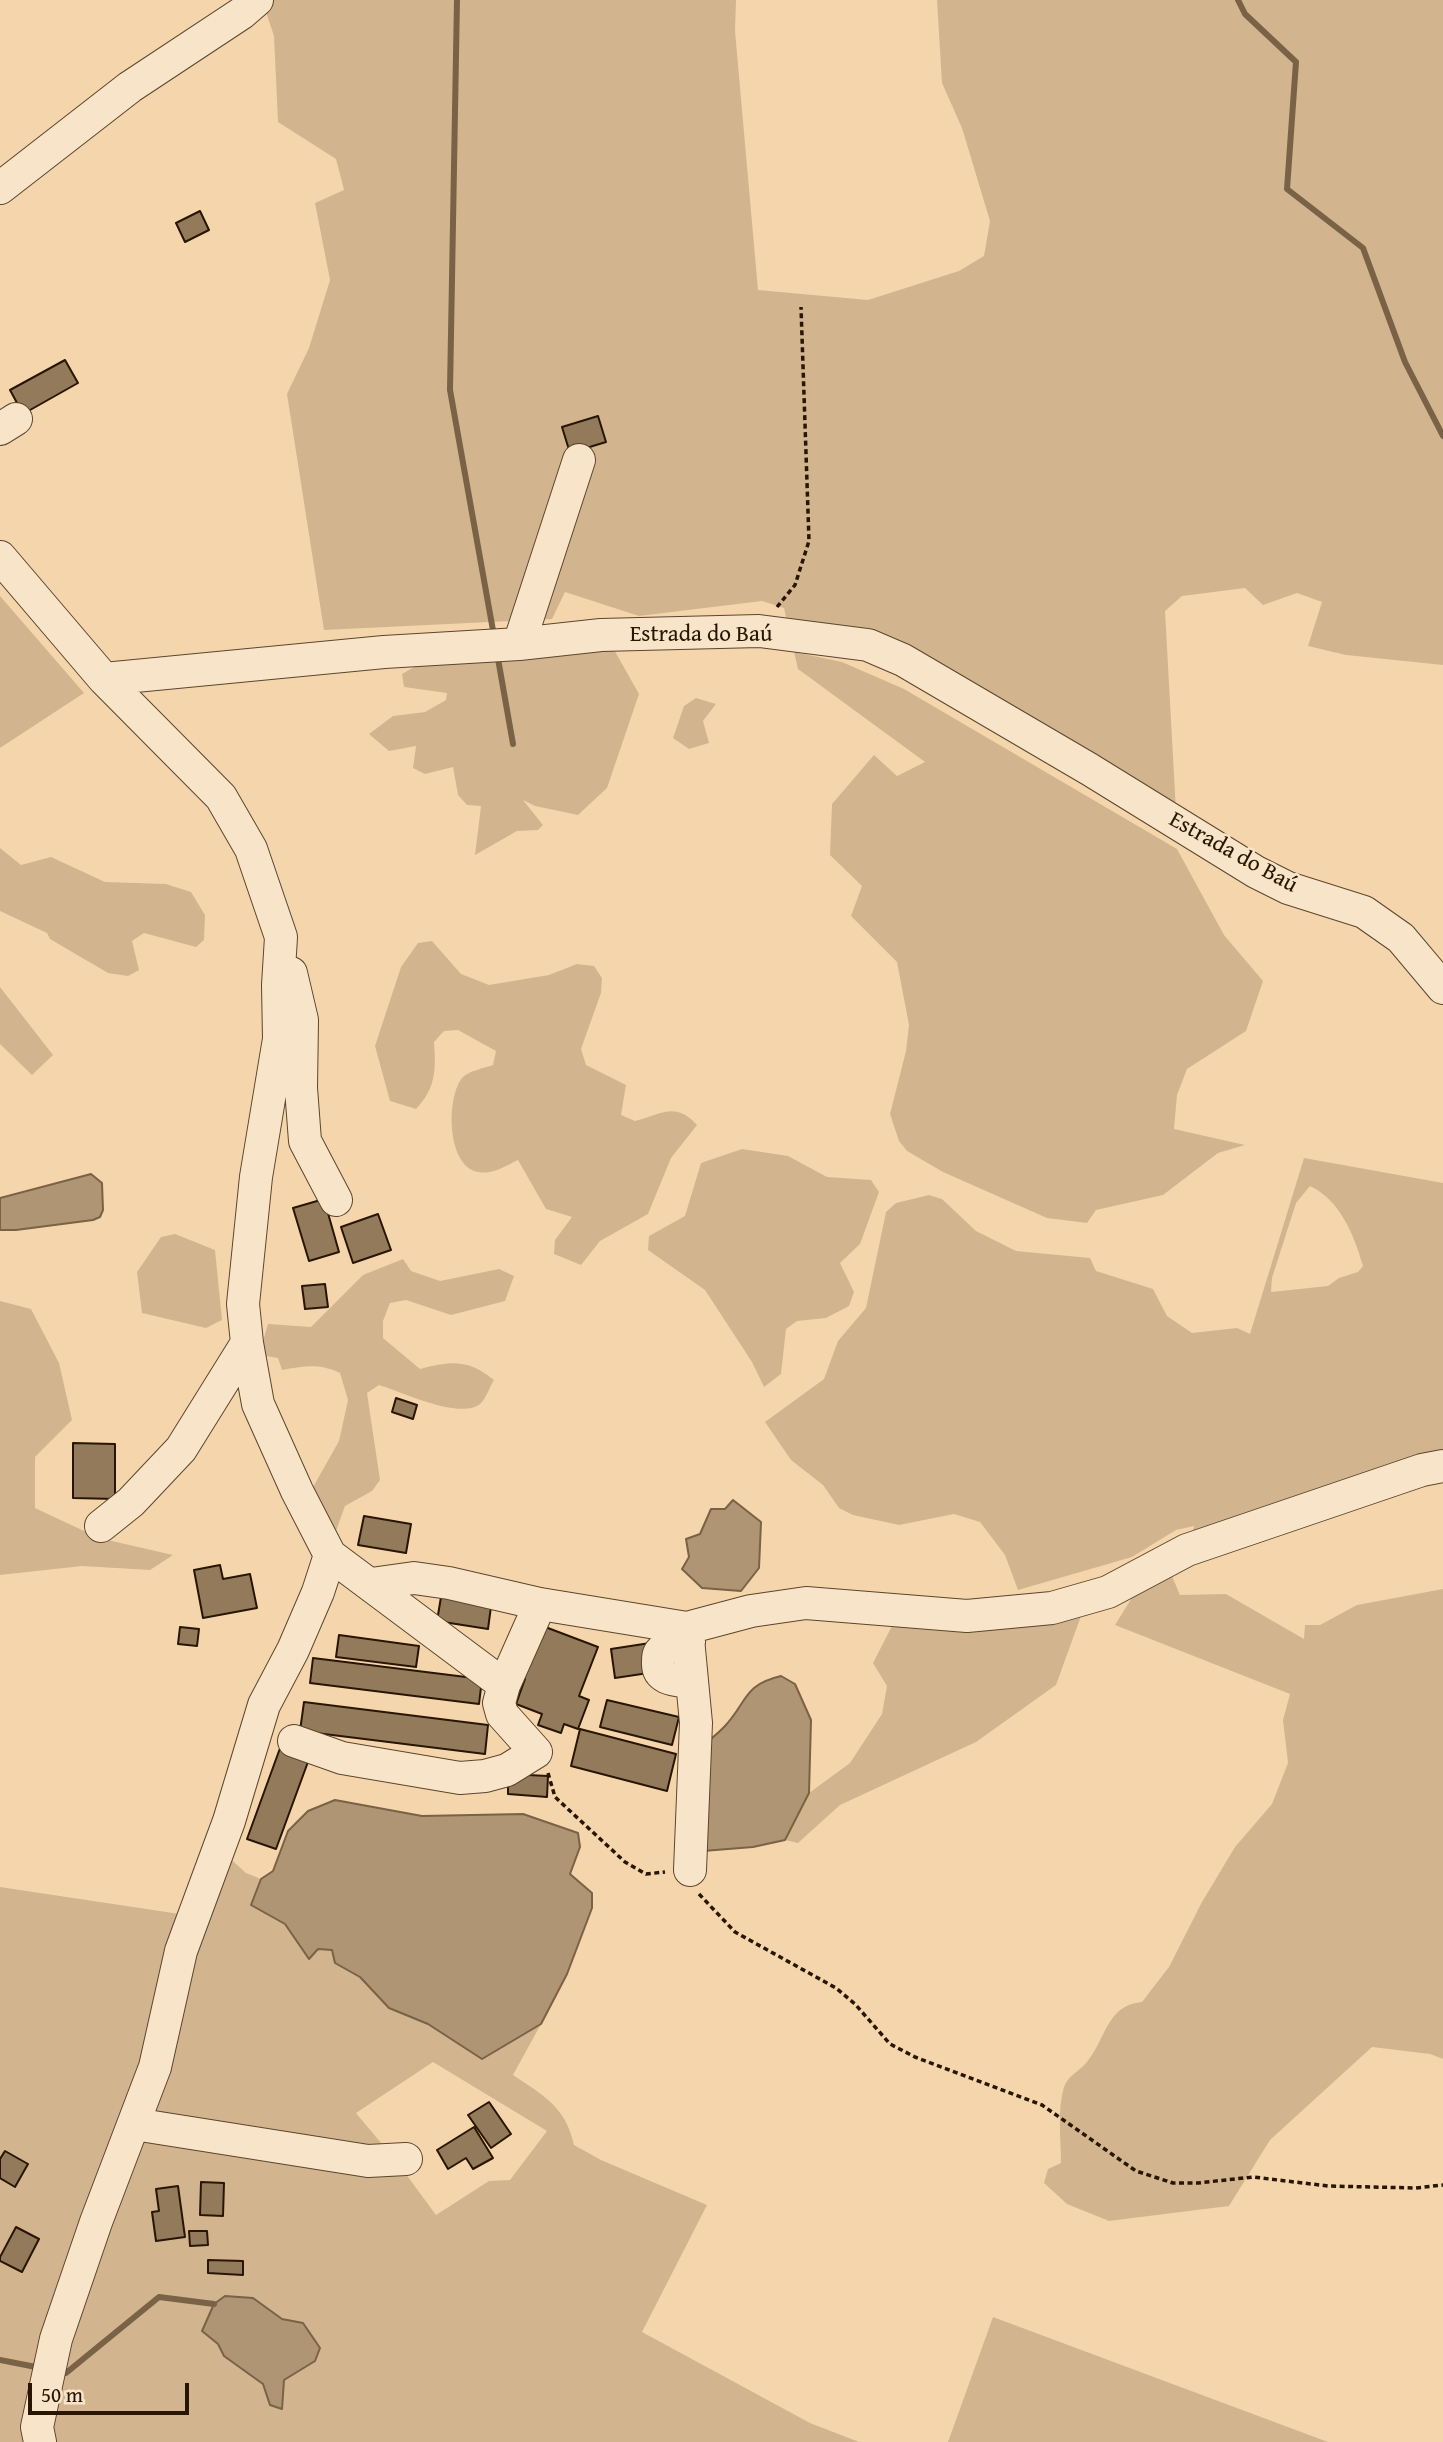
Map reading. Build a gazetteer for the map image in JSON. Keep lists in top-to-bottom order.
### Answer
{
  "streets": {
    "street": ["Estrada do Baú"]
  },
  "scale_bar": "50 m"
}
